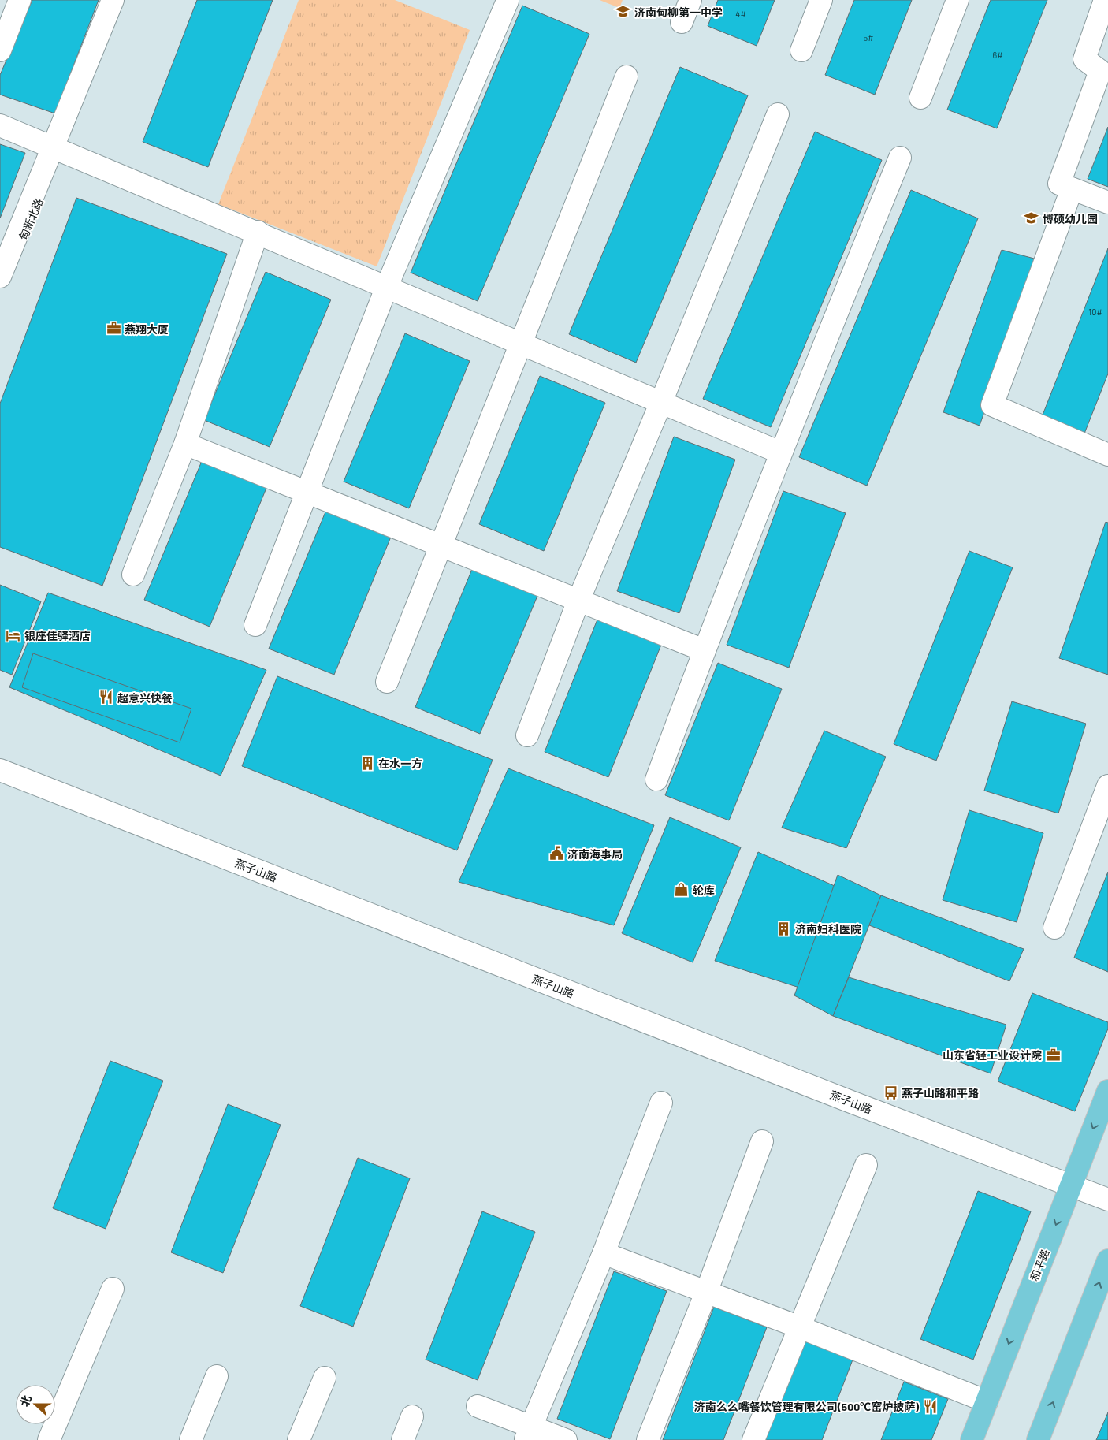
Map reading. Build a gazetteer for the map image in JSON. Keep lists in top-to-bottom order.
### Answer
{
  "streets": {
    "main road": ["和平路"],
    "street": ["甸新北路", "燕子山路"]
  },
  "crossings": [
    ["燕子山路", "和平路"]
  ],
  "places": {
    "school or university": ["济南甸柳第一中学", "博硕幼儿园"],
    "office": ["燕翔大厦", "山东省轻工业设计院"],
    "hotel": ["银座佳驿酒店"],
    "restaurant": ["超意兴快餐", "济南么么嘴餐饮管理有限公司(500℃窑炉披萨)"],
    "building": ["在水一方", "济南妇科医院"],
    "public building": ["济南海事局"],
    "shop": ["轮库"],
    "bus stop": ["燕子山路和平路"]
  },
  "house_numbers": [
    "4#",
    "5#",
    "6#",
    "10#"
  ],
  "north": "left"
}
